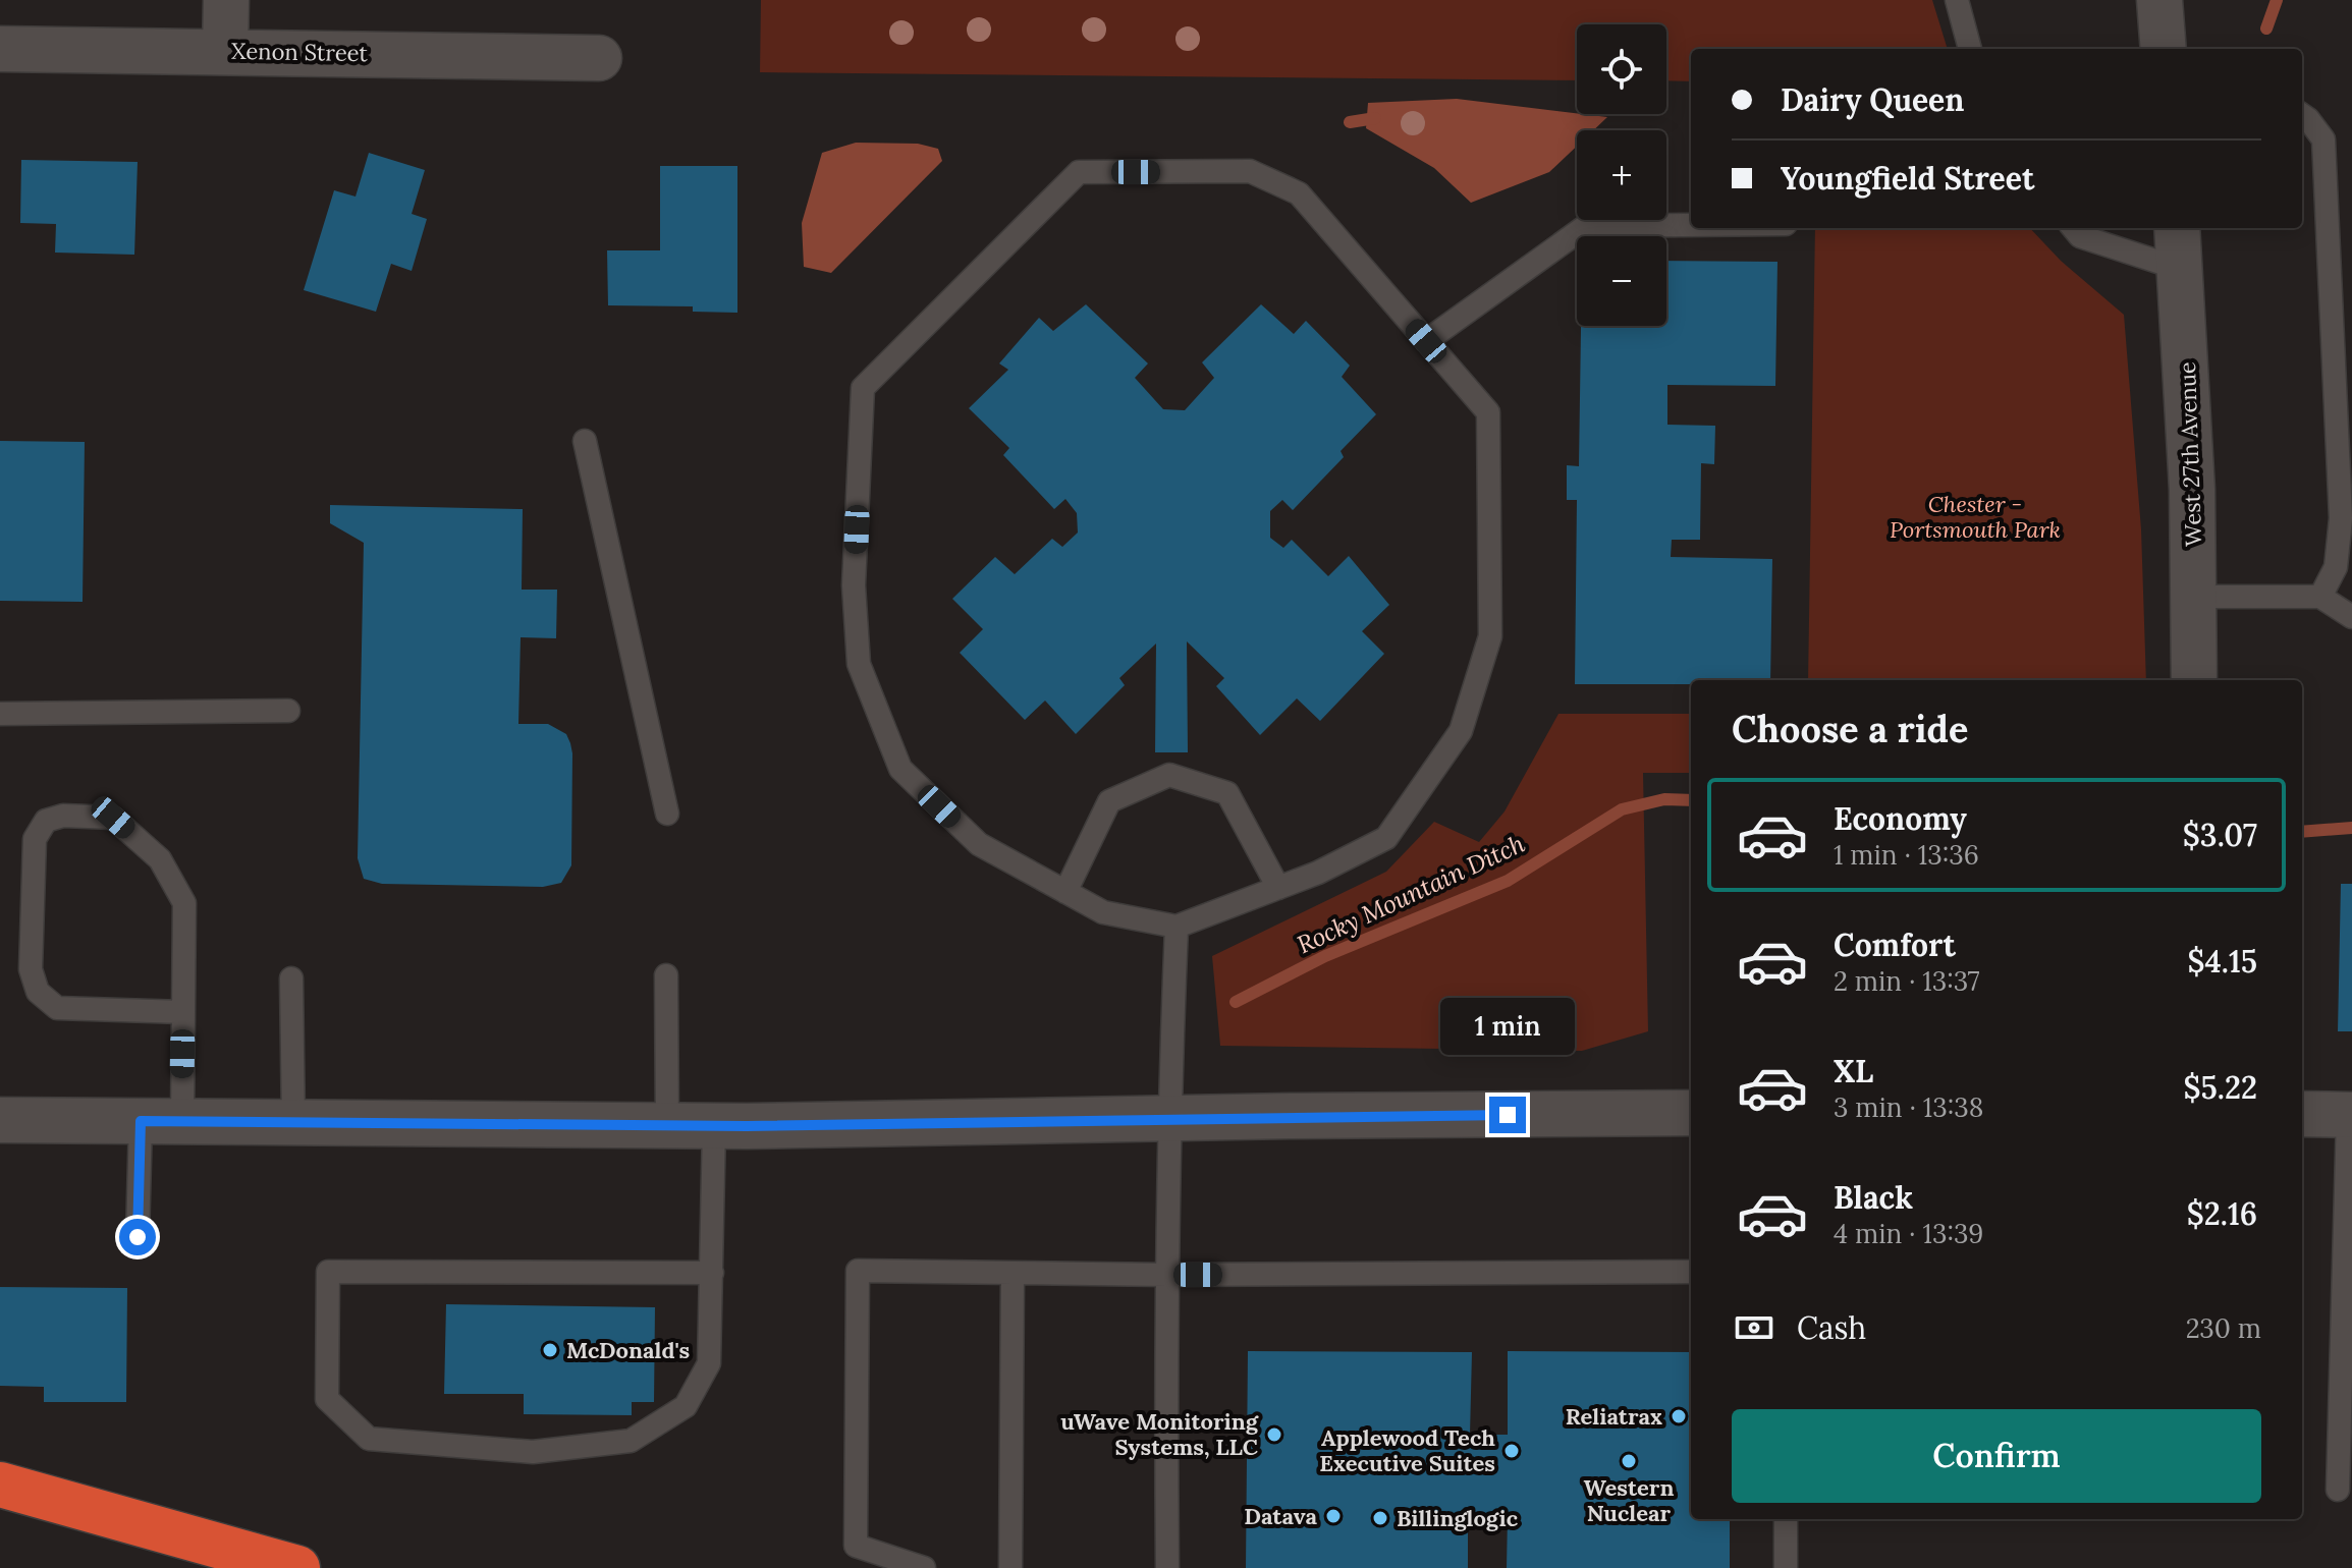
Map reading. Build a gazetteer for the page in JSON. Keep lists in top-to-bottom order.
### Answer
{
  "streets": {
    "street": ["Xenon Street", "West 27th Avenue"]
  },
  "water": ["Rocky Mountain Ditch"],
  "parks": ["Chester - Portsmouth Park"],
  "places": [
    "McDonald's",
    "Reliatrax",
    "uWave Monitoring Systems, LLC",
    "Applewood Tech Executive Suites",
    "Western Nuclear",
    "Datava",
    "Billinglogic"
  ],
  "page": {
    "map_buttons": ["+", "−"],
    "banner": ["Dairy Queen", "Youngfield Street"],
    "heading": "Choose a ride",
    "list": [
      {
        "name": "Economy",
        "note": "1 min · 13:36",
        "value": "$3.07"
      },
      {
        "name": "Comfort",
        "note": "2 min · 13:37",
        "value": "$4.15"
      },
      {
        "name": "XL",
        "note": "3 min · 13:38",
        "value": "$5.22"
      },
      {
        "name": "Black",
        "note": "4 min · 13:39",
        "value": "$2.16"
      }
    ],
    "bubble": "1 min",
    "pay": ["Cash", "230 m"],
    "buttons": "Confirm"
  }
}
